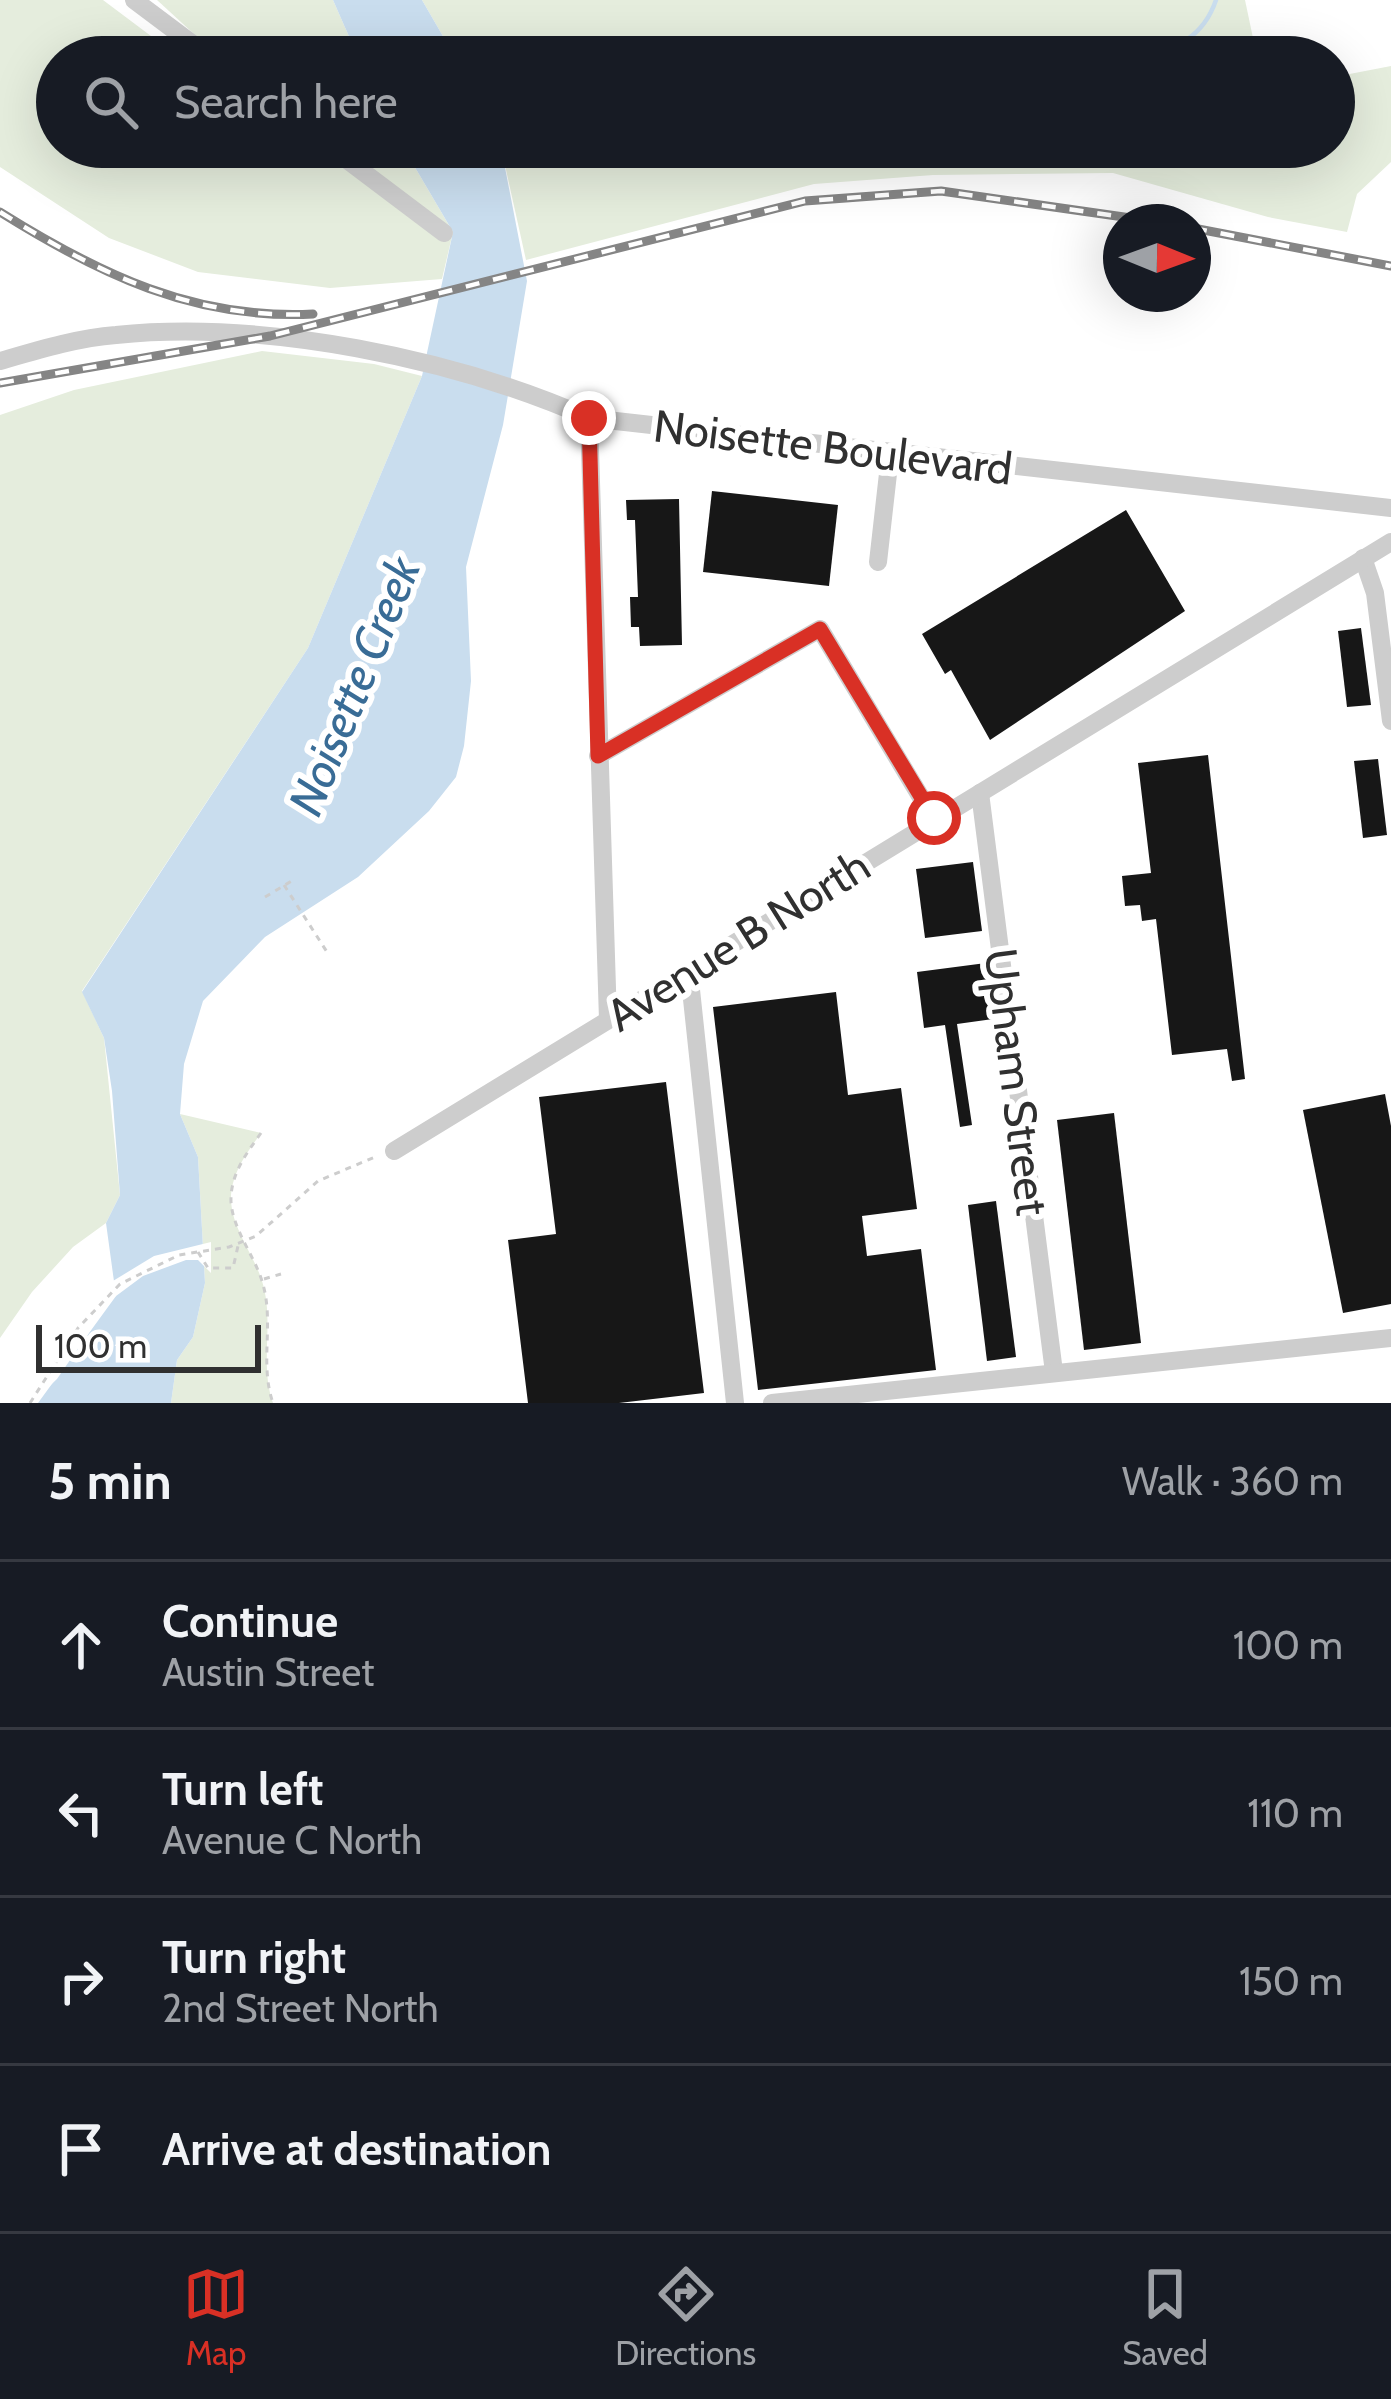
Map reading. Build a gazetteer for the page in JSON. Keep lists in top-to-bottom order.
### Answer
{
  "streets": {
    "street": ["Noisette Boulevard", "Avenue B North", "Upham Street"]
  },
  "crossings": [
    ["Avenue B North", "Upham Street"]
  ],
  "water": ["Noisette Creek"],
  "scale_bar": "100 m",
  "north": "right",
  "page": {
    "search": "Search here",
    "scale": "100 m",
    "heading": ["5 min", "Walk · 360 m"],
    "list": [
      ["Continue", "Austin Street", "100 m"],
      ["Turn left", "Avenue C North", "110 m"],
      ["Turn right", "2nd Street North", "150 m"],
      "Arrive at destination"
    ],
    "nav": ["Map", "Directions", "Saved"]
  }
}
